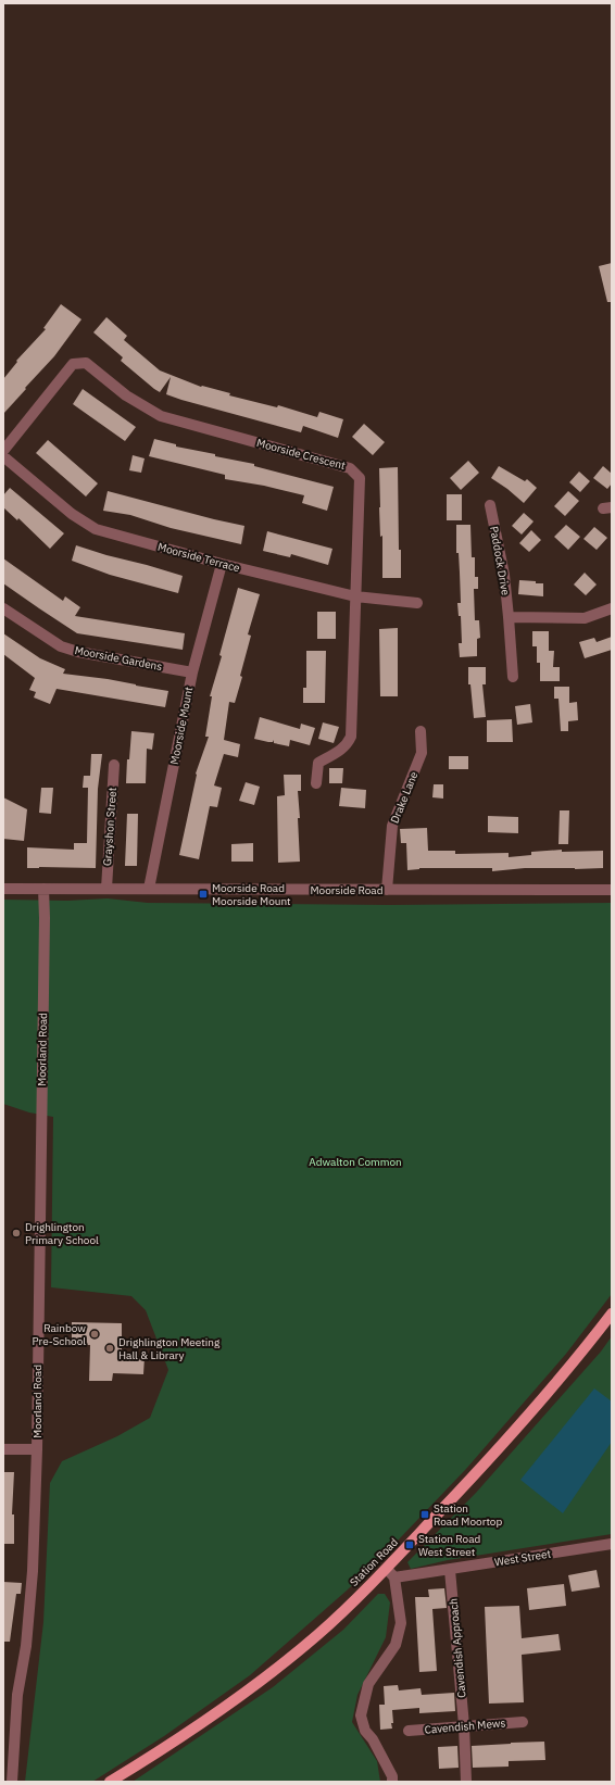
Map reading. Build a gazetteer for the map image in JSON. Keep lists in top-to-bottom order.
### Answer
{
  "streets": {
    "main road": ["Station Road"],
    "street": [
      "Moorside Crescent",
      "Moorside Terrace",
      "Paddock Drive",
      "Moorside Gardens",
      "Moorside Mount",
      "Drake Lane",
      "Grayshon Street",
      "Moorside Road",
      "Moorland Road",
      "West Street",
      "Cavendish Approach",
      "Cavendish Mews"
    ]
  },
  "crossings": [
    ["Moorside Crescent", "Moorside Terrace"],
    ["Moorside Terrace", "Moorside Mount"],
    ["Moorside Gardens", "Moorside Mount"],
    ["Moorside Mount", "Moorside Road"],
    ["Drake Lane", "Moorside Road"],
    ["Grayshon Street", "Moorside Road"],
    ["Moorside Road", "Moorland Road"],
    ["West Street", "Cavendish Approach"],
    ["Cavendish Approach", "Cavendish Mews"]
  ],
  "parks": ["Adwalton Common"],
  "places": {
    "transit": ["Moorside Road Moorside Mount", "Station Road Moortop", "Station Road West Street"],
    "other": ["Drighlington Primary School", "Rainbow Pre-School", "Drighlington Meeting Hall & Library"]
  }
}
